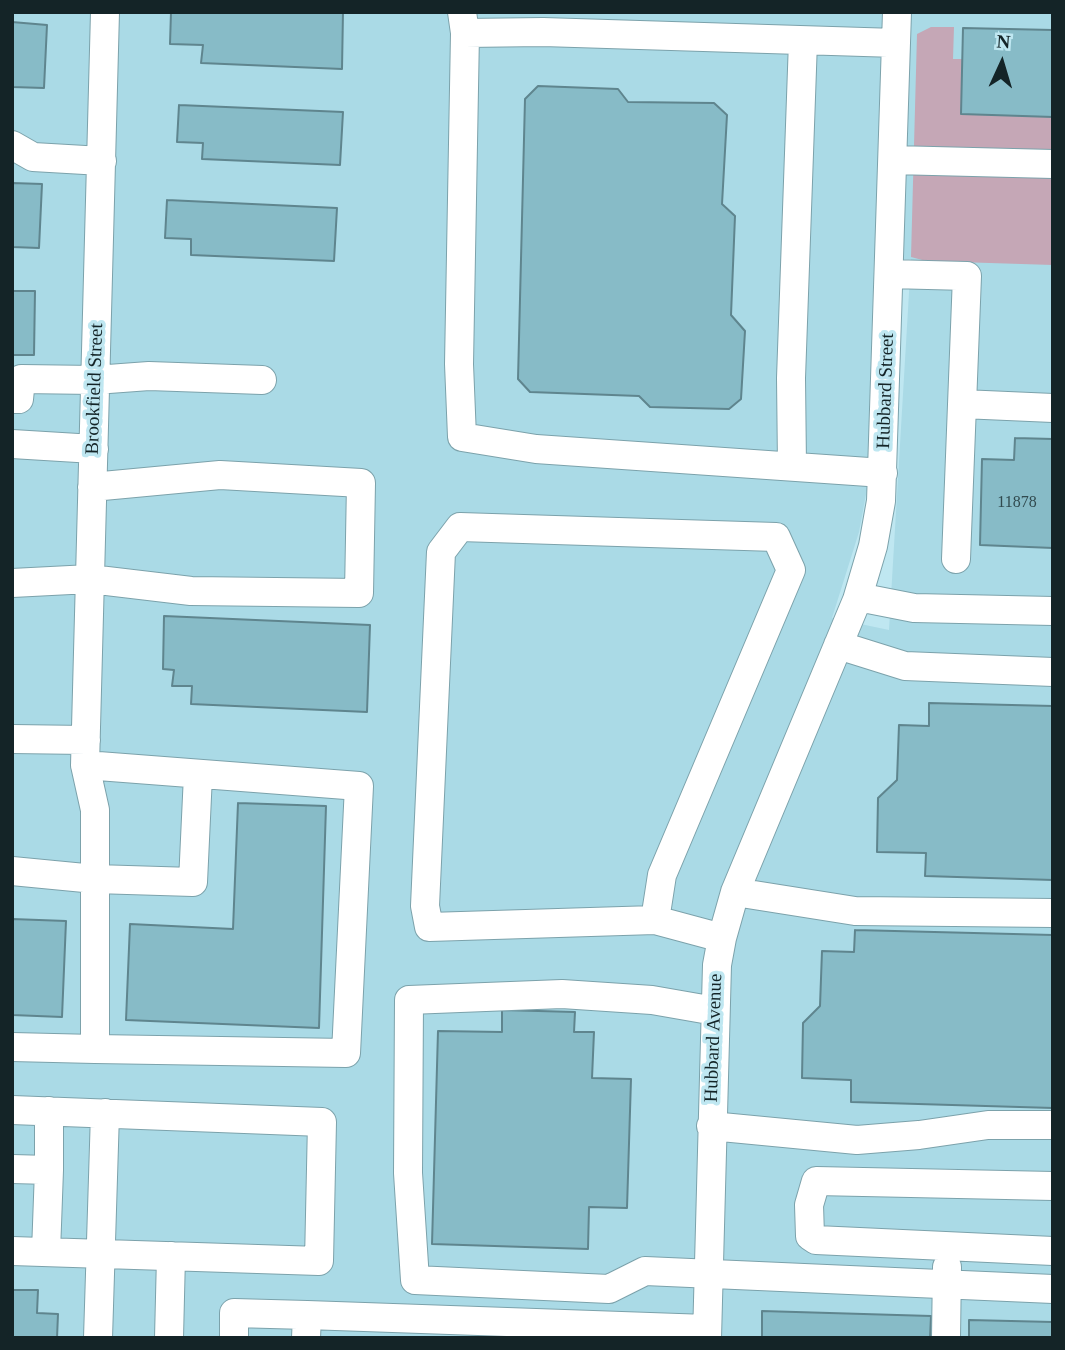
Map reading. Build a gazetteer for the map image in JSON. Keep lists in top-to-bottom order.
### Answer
{
  "streets": {
    "street": ["Brookfield Street", "Hubbard Street", "Hubbard Avenue"]
  },
  "crossings": [
    ["Hubbard Street", "Hubbard Avenue"]
  ],
  "house_numbers": ["11878"],
  "north": "top"
}
